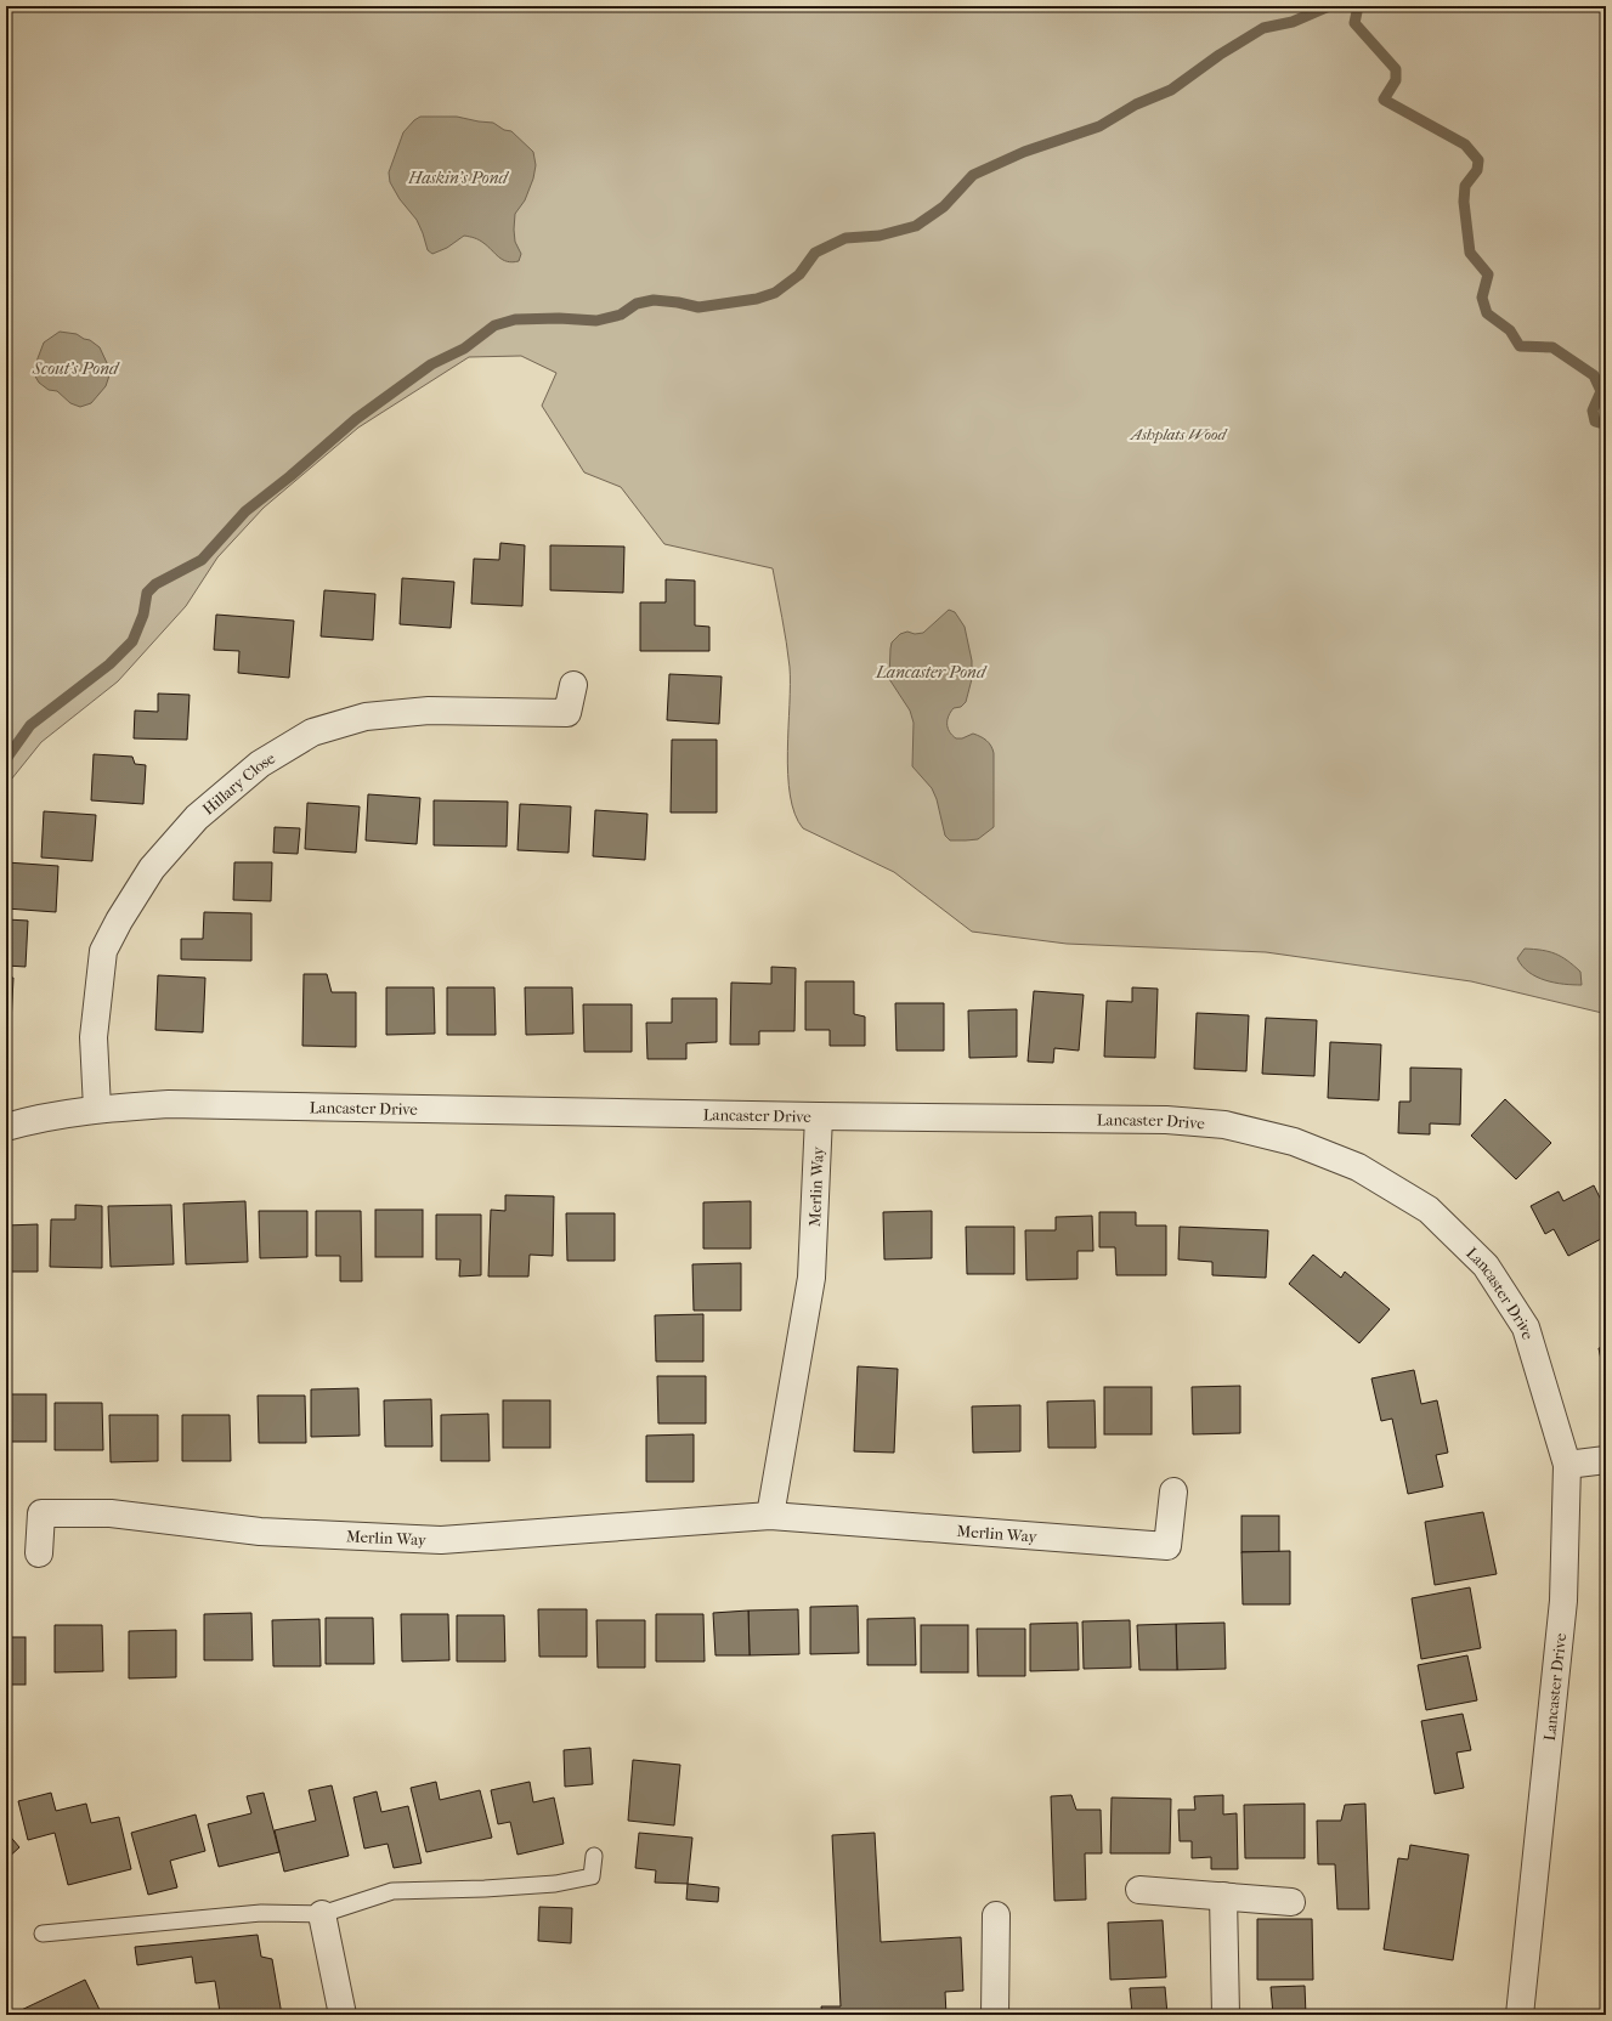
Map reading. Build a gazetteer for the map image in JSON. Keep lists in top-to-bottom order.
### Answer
{
  "streets": {
    "street": ["Hillary Close", "Lancaster Drive", "Merlin Way"]
  },
  "crossings": [
    ["Hillary Close", "Lancaster Drive"],
    ["Lancaster Drive", "Merlin Way"]
  ],
  "water": ["Haskin's Pond", "Scout's Pond", "Lancaster Pond"],
  "parks": ["Ashplats Wood"]
}
